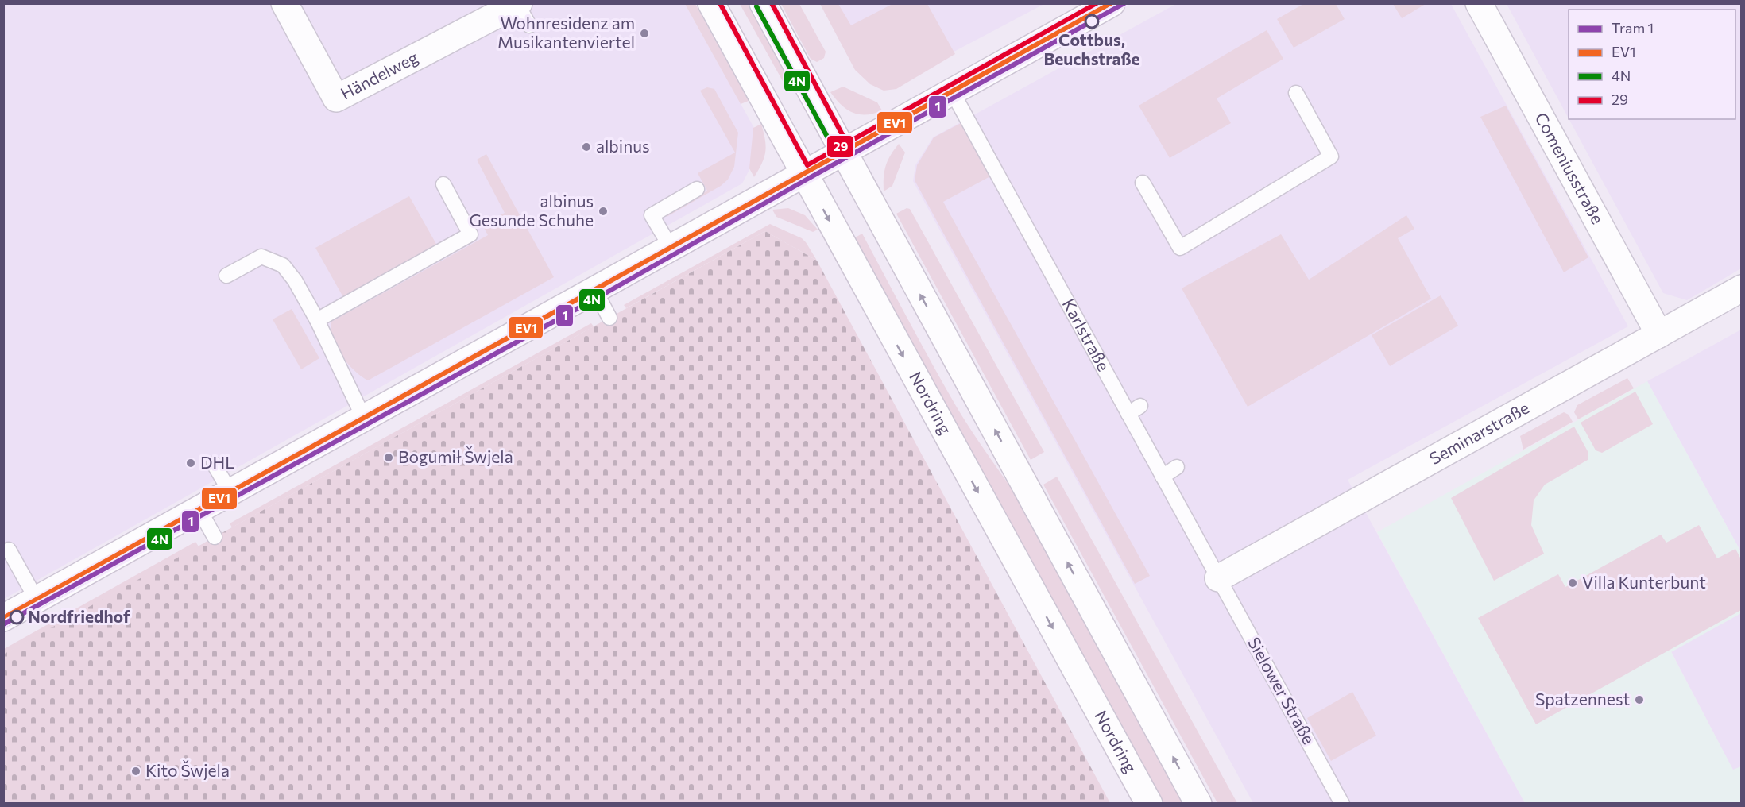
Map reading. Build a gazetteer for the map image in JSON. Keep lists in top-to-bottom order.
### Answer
{
  "streets": {
    "street": [
      "Händelweg",
      "Comeniusstraße",
      "Nordring",
      "Seminarstraße"
    ],
    "lane": ["Karlstraße", "Sielower Straße"]
  },
  "crossings": [
    ["Comeniusstraße", "Seminarstraße"],
    ["Karlstraße", "Seminarstraße"],
    ["Karlstraße", "Sielower Straße"],
    ["Seminarstraße", "Sielower Straße"]
  ],
  "places": [
    "Cottbus, Beuchstraße",
    "Wohnresidenz am Musikantenviertel",
    "albinus",
    "albinus Gesunde Schuhe",
    "Bogumił Šwjela",
    "DHL",
    "Villa Kunterbunt",
    "Nordfriedhof",
    "Spatzennest",
    "Kito Šwjela"
  ],
  "lines": [
    "tram line 1",
    "transit line EV1",
    "transit line 29",
    "transit line 4N"
  ],
  "legend": [
    "Tram 1",
    "EV1",
    "4N",
    "29"
  ]
}
